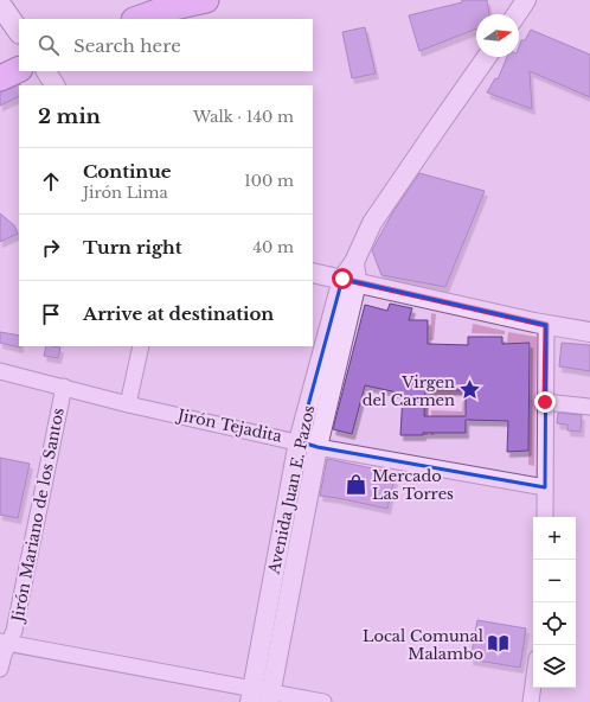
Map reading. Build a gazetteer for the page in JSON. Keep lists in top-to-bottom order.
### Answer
{
  "streets": {
    "street": ["Jirón Tejadita", "Avenida Juan E. Pazos", "Jirón Mariano de los Santos"]
  },
  "crossings": [
    ["Jirón Tejadita", "Avenida Juan E. Pazos"],
    ["Jirón Tejadita", "Jirón Mariano de los Santos"]
  ],
  "places": {
    "place": ["Virgen del Carmen"],
    "shop": ["Mercado Las Torres"],
    "library": ["Local Comunal Malambo"]
  },
  "north": "right",
  "page": {
    "search": "Search here",
    "heading": ["2 min", "Walk · 140 m"],
    "list": [
      ["Continue", "Jirón Lima", "100 m"],
      ["Turn right", "40 m"],
      "Arrive at destination"
    ],
    "map_buttons": ["+", "−"]
  }
}
